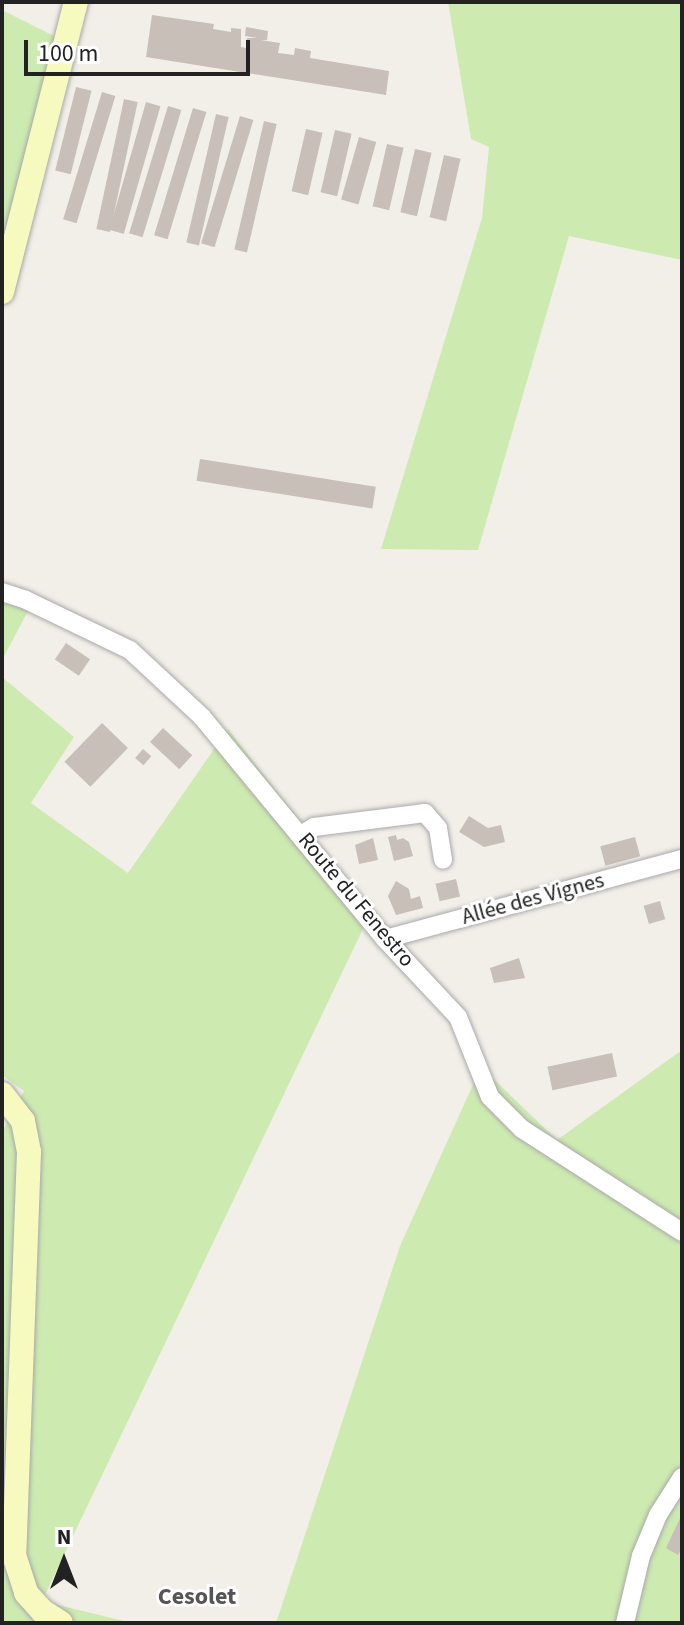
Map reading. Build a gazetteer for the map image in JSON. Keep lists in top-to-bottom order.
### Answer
{
  "streets": {
    "street": ["Allée des Vignes", "Route du Fenestro"]
  },
  "crossings": [
    ["Allée des Vignes", "Route du Fenestro"]
  ],
  "districts": ["Cesolet"],
  "scale_bar": "100 m",
  "north": "top"
}
